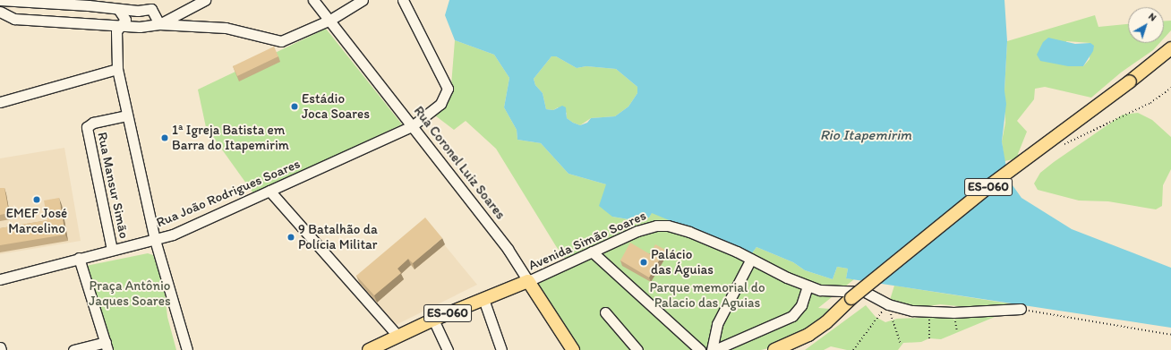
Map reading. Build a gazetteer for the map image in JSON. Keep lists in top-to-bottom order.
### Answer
{
  "streets": {
    "main road": ["Rua Coronel Luiz Soares", "ES-060"],
    "street": ["Rua Mansur Simão", "Rua João Rodrigues Soares", "Avenida Simão Soares"]
  },
  "crossings": [
    ["Rua Coronel Luiz Soares", "ES-060"],
    ["Rua Coronel Luiz Soares", "Rua João Rodrigues Soares"],
    ["Rua Coronel Luiz Soares", "Avenida Simão Soares"],
    ["Rua Mansur Simão", "Rua João Rodrigues Soares"],
    ["ES-060", "Avenida Simão Soares"]
  ],
  "water": ["Rio Itapemirim"],
  "parks": ["Praça Antônio Jaques Soares", "Parque memorial do Palacio das Aguias"],
  "places": [
    "Estádio Joca Soares",
    "1ª Igreja Batista em Barra do Itapemirim",
    "EMEF José Marcelino",
    "9 Batalhão da Polícia Militar",
    "Palácio das Águias"
  ],
  "north": "top right"
}
